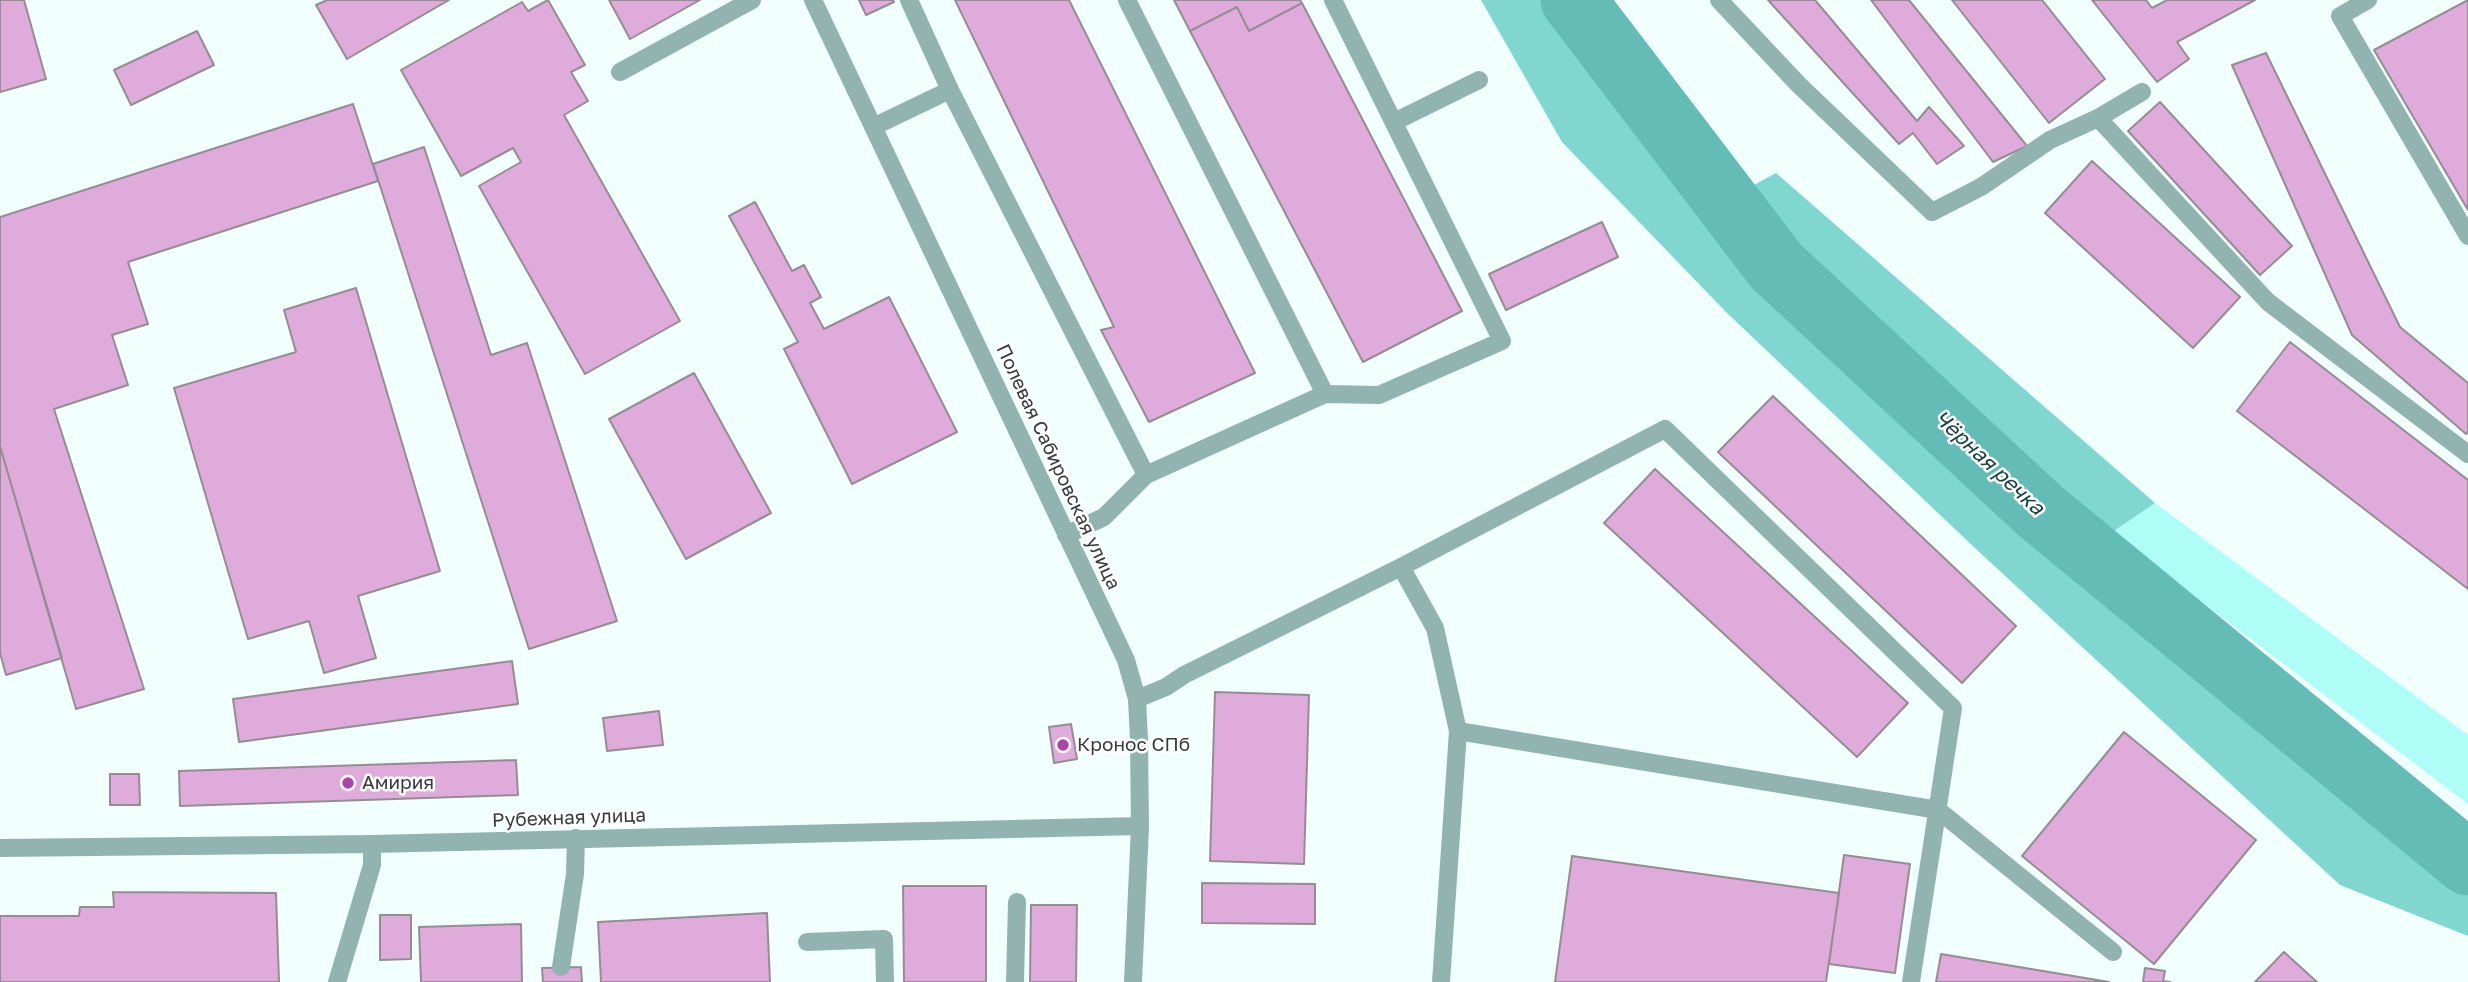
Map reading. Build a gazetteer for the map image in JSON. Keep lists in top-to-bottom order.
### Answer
{
  "streets": {
    "street": ["Полевая Сабировская улица", "Рубежная улица"]
  },
  "crossings": [
    ["Полевая Сабировская улица", "Рубежная улица"]
  ],
  "water": ["Чёрная речка"],
  "places": ["Кронос СПб", "Амирия"]
}
